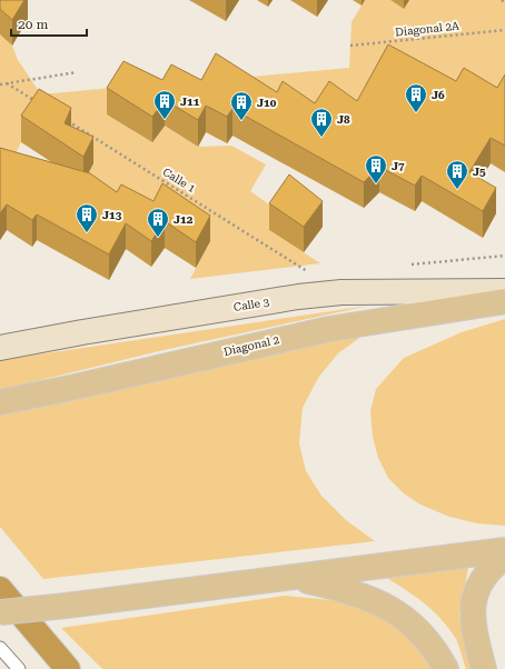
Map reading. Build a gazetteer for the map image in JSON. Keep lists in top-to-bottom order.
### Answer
{
  "streets": {
    "main road": ["Diagonal 2"],
    "street": ["Calle 3"],
    "path": ["Diagonal 2A", "Calle 1"]
  },
  "crossings": [
    ["Calle 1", "Calle 3"]
  ],
  "places": {
    "building": [
      "J6",
      "J11",
      "J10",
      "J8",
      "J7",
      "J5",
      "J13",
      "J12"
    ]
  },
  "scale_bar": "20 m"
}
